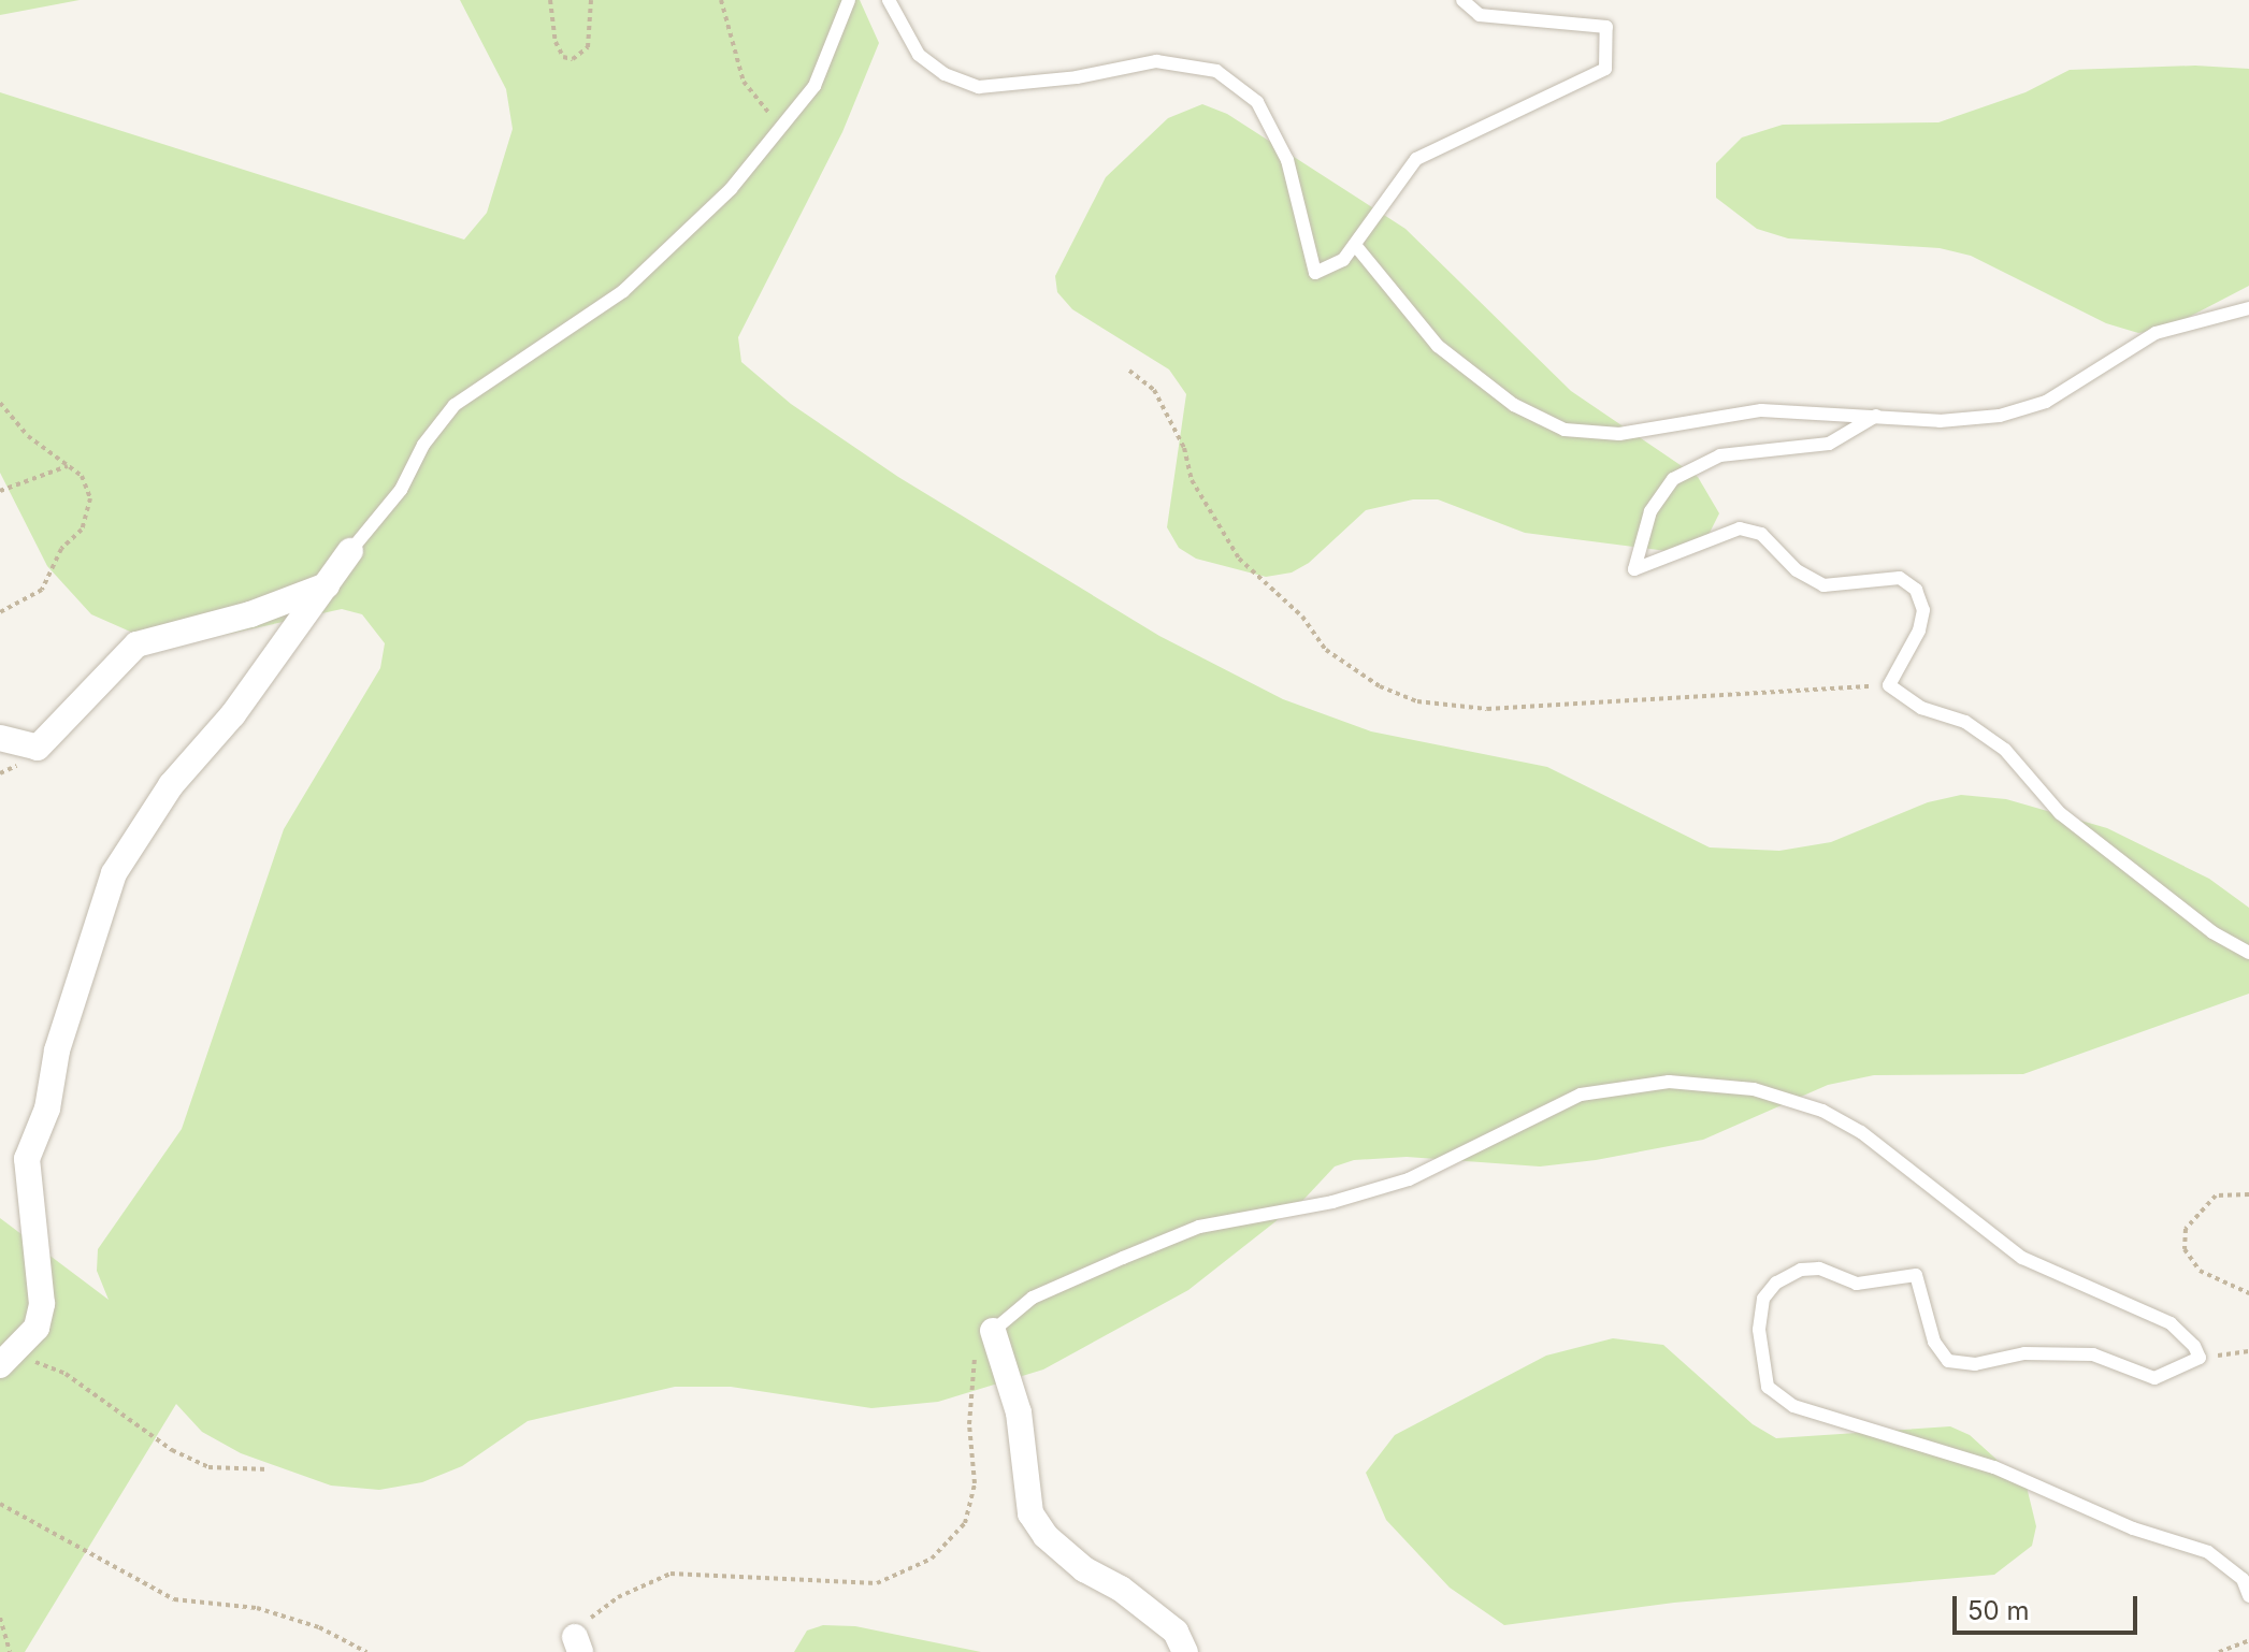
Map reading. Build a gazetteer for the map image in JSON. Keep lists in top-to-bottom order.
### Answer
{
  "scale_bar": "50 m"
}
